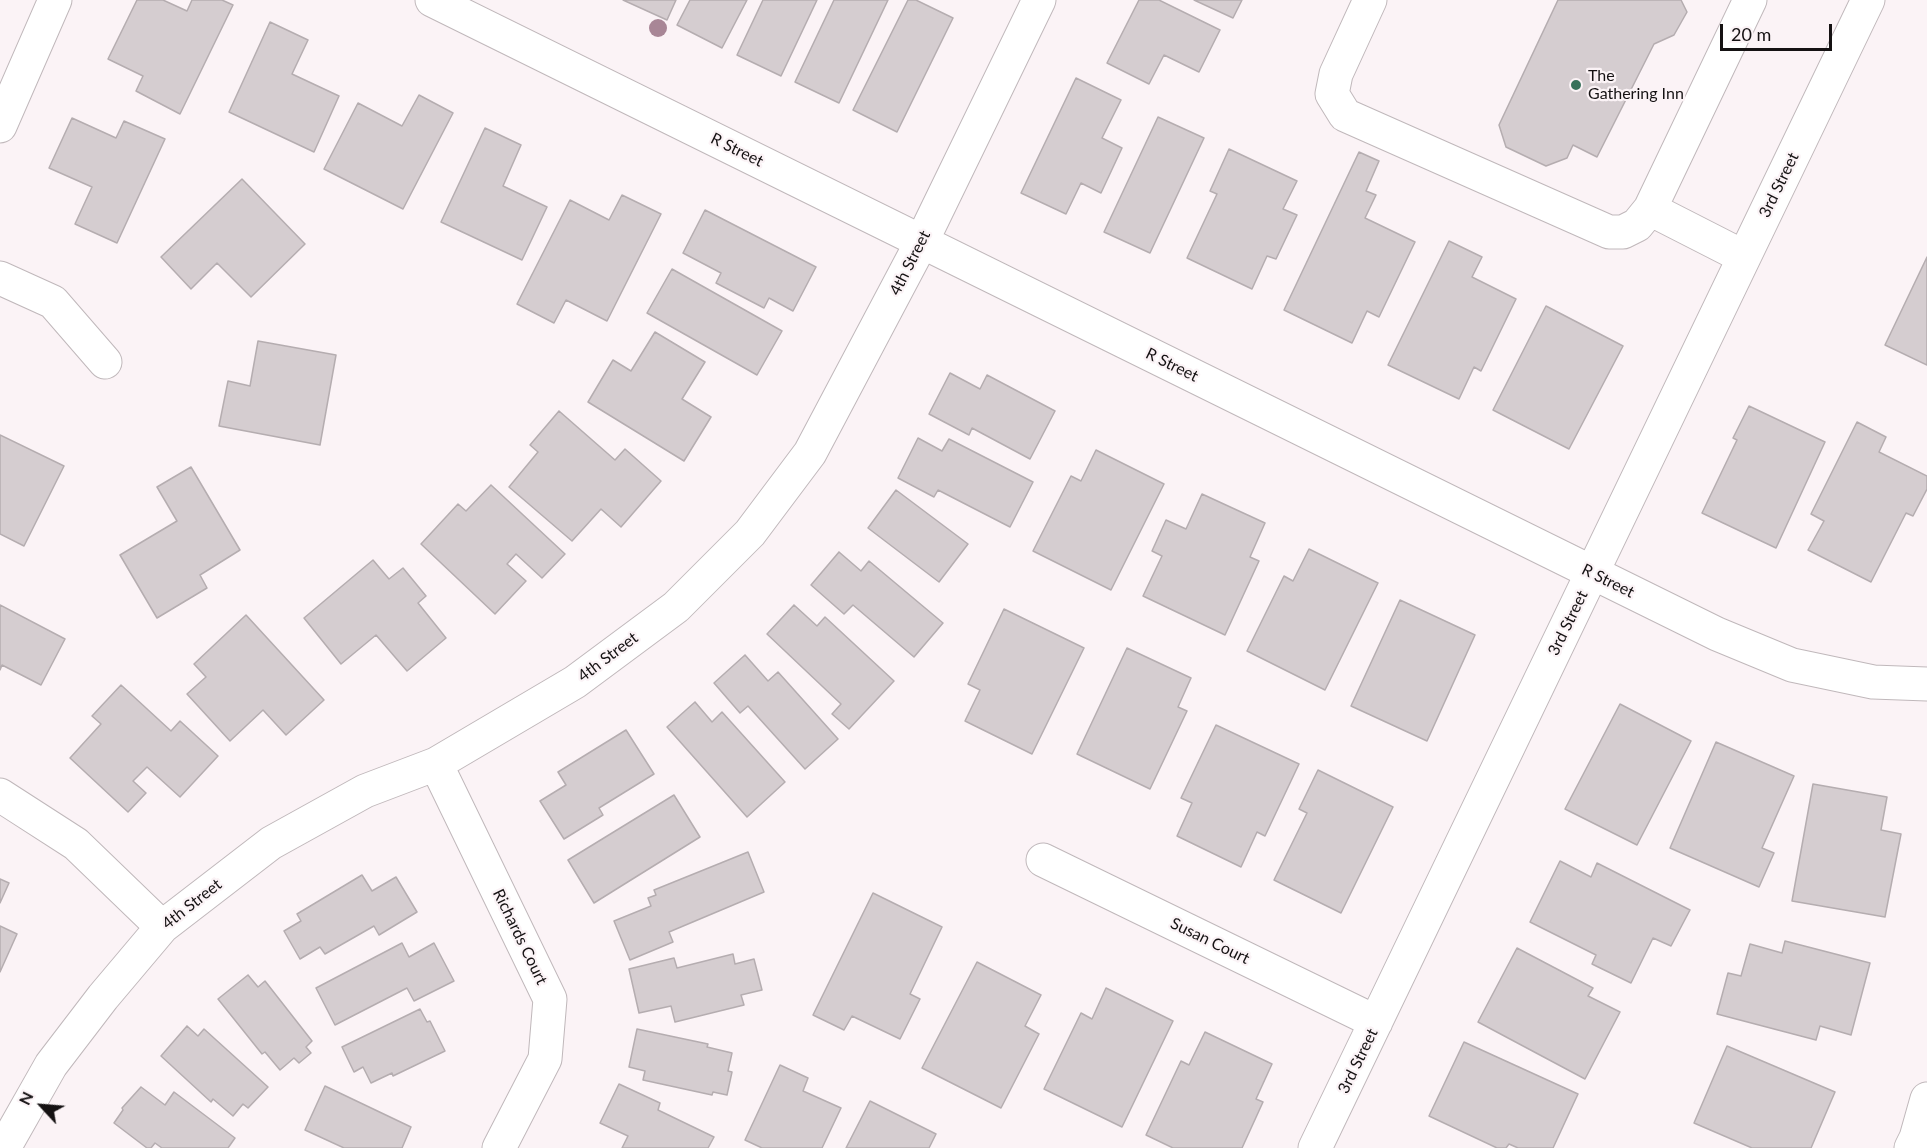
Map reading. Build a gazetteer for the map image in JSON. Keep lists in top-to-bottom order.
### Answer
{
  "streets": {
    "street": [
      "R Street",
      "3rd Street",
      "4th Street",
      "Richards Court",
      "Susan Court"
    ]
  },
  "crossings": [
    ["R Street", "3rd Street"],
    ["R Street", "4th Street"],
    ["3rd Street", "Susan Court"],
    ["4th Street", "Richards Court"]
  ],
  "places": ["The Gathering Inn"],
  "scale_bar": "20 m",
  "north": "top left"
}
